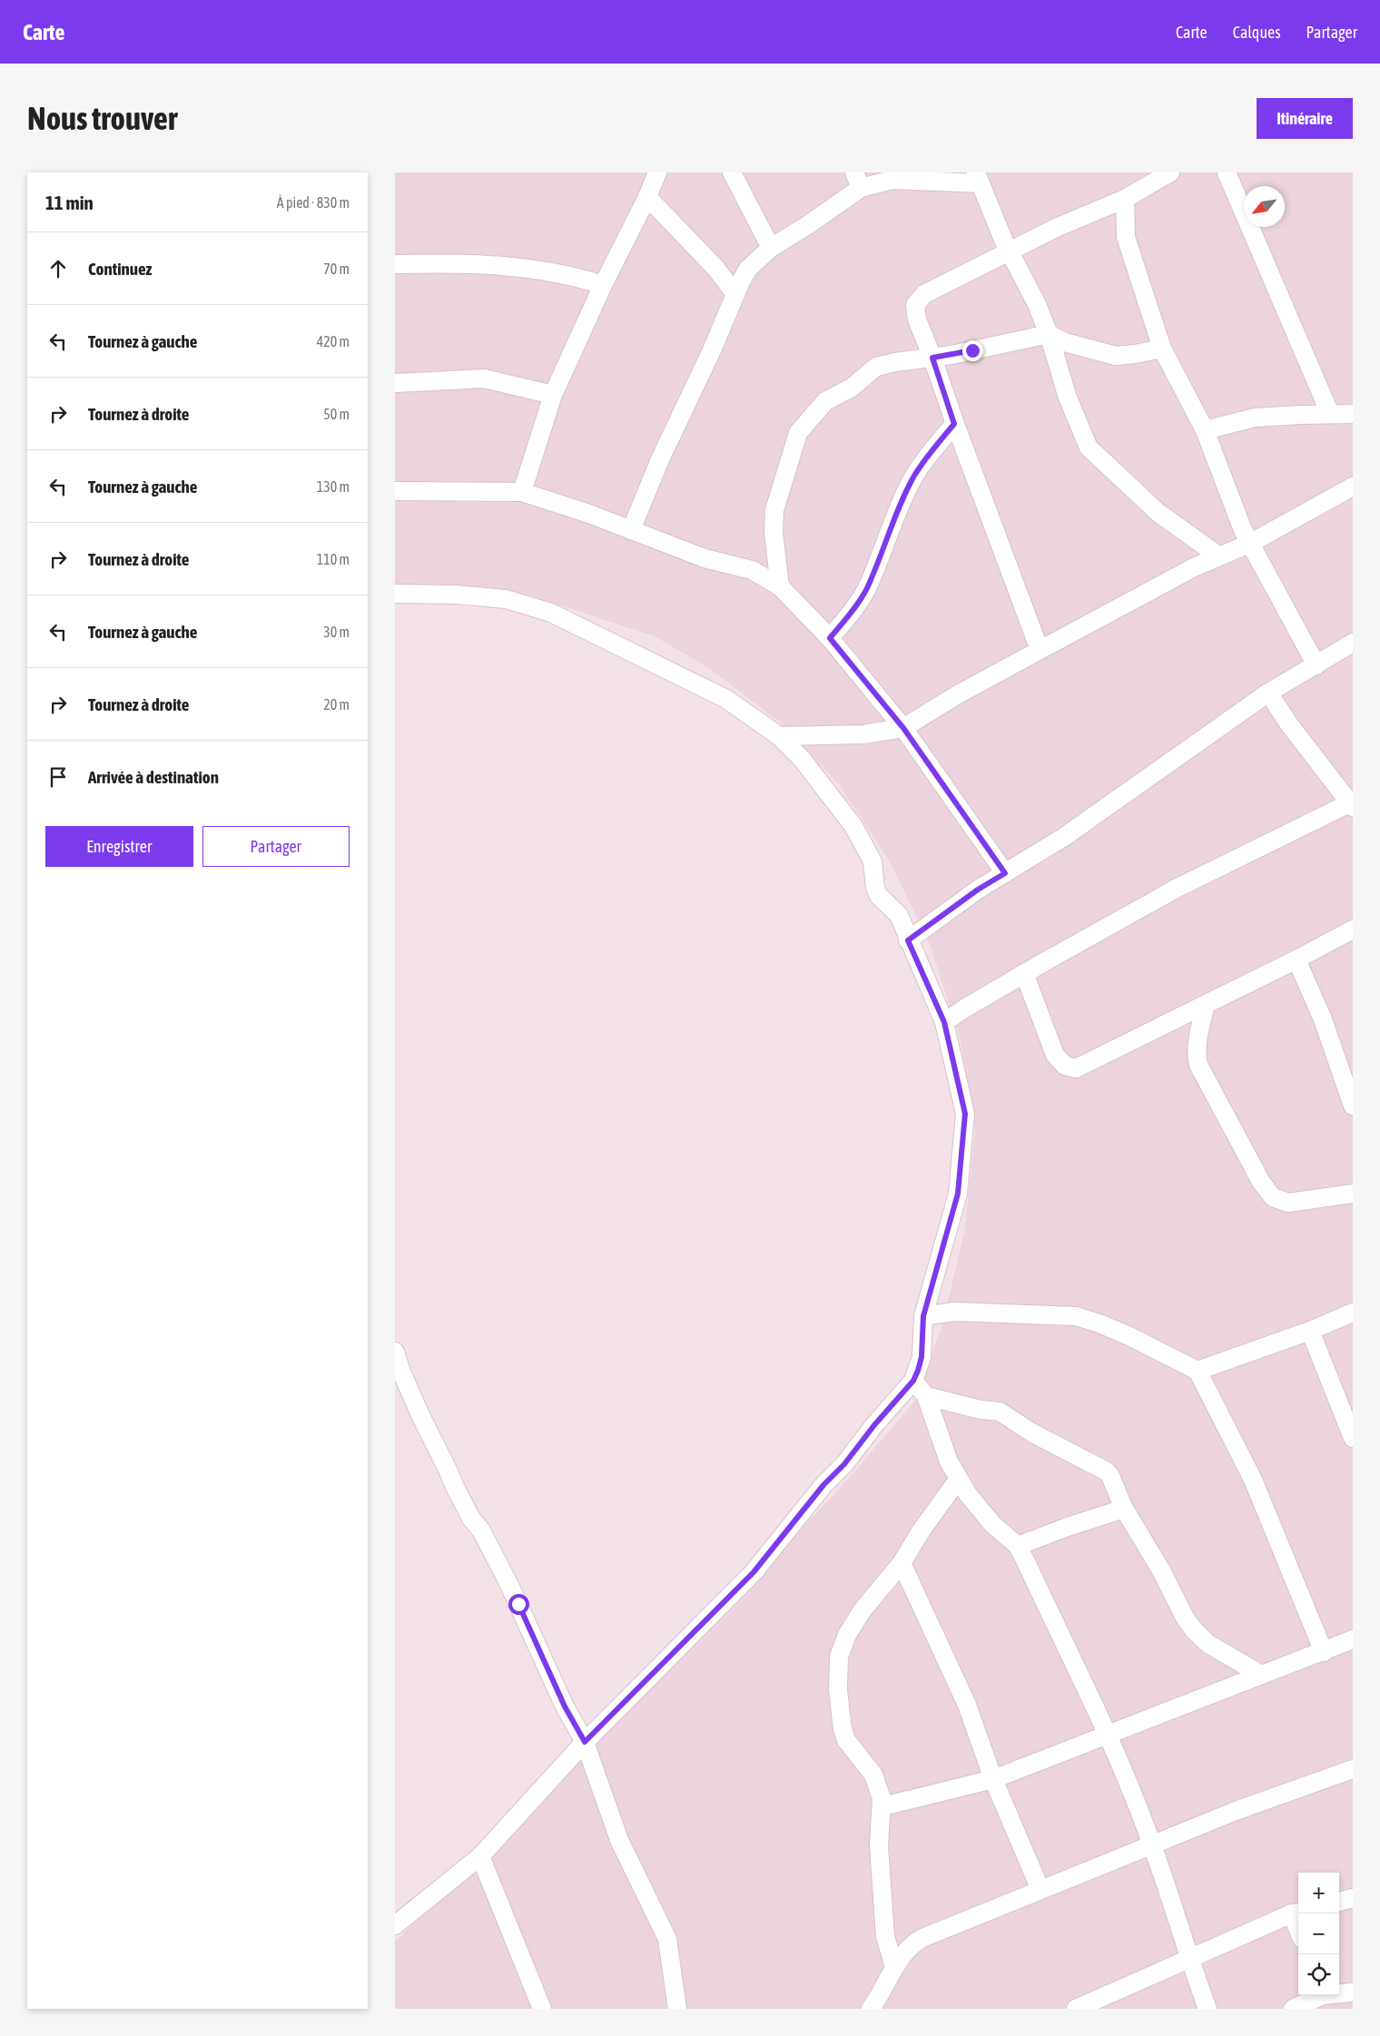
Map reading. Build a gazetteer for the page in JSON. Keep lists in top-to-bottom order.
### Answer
{
  "north": "bottom left",
  "page": {
    "header": "Carte",
    "nav": ["Carte", "Calques", "Partager"],
    "buttons": [
      "Itinéraire",
      ["Enregistrer", "Partager"]
    ],
    "title": "Nous trouver",
    "heading": ["11 min", "À pied · 830 m"],
    "list": [
      ["Continuez", "70 m"],
      ["Tournez à gauche", "420 m"],
      ["Tournez à droite", "50 m"],
      ["Tournez à gauche", "130 m"],
      ["Tournez à droite", "110 m"],
      ["Tournez à gauche", "30 m"],
      ["Tournez à droite", "20 m"],
      "Arrivée à destination"
    ],
    "map_buttons": ["+", "−"]
  }
}
